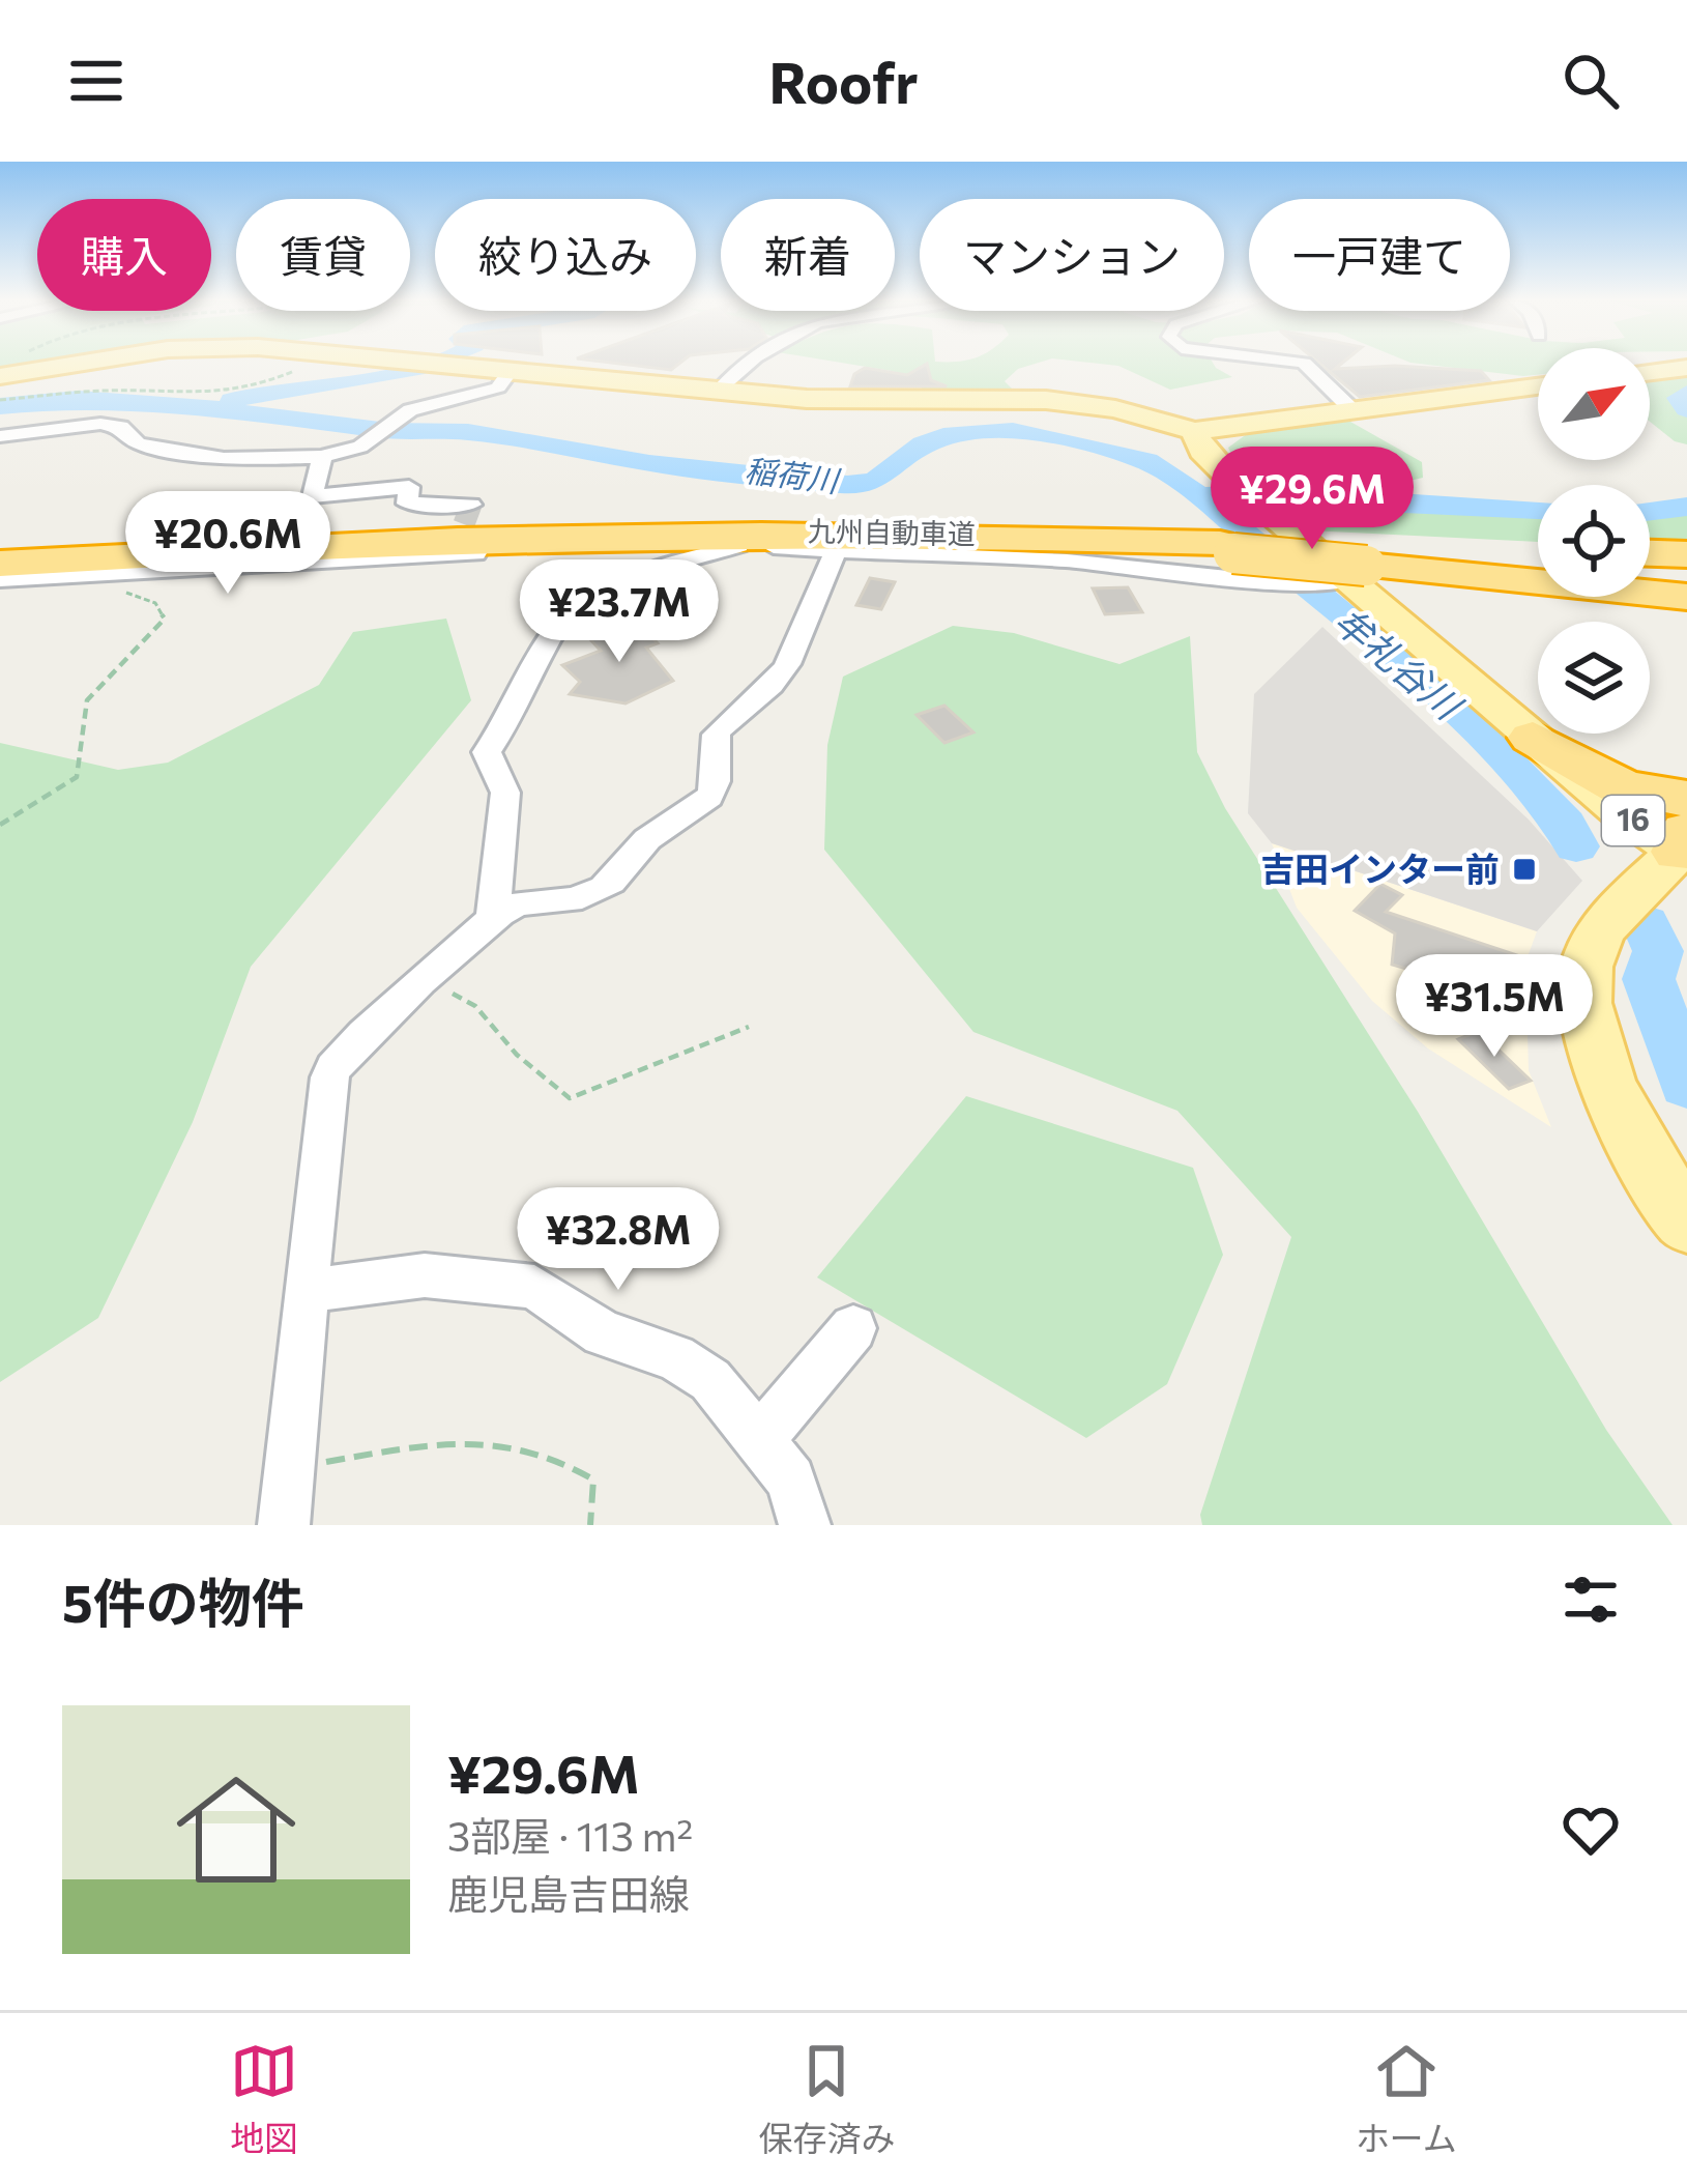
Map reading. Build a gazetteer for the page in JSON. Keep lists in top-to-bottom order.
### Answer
{
  "streets": {
    "highway": ["九州自動車道"],
    "main road": ["16"]
  },
  "water": ["稲荷川", "牟礼谷川"],
  "places": {
    "transit": ["吉田インター前"]
  },
  "north": "top right",
  "page": {
    "header": "Roofr",
    "chip": [
      "購入",
      "賃貸",
      "絞り込み",
      "新着",
      "マンション",
      "一戸建て"
    ],
    "price": [
      "¥29.6M",
      "¥20.6M",
      "¥23.7M",
      "¥31.5M",
      "¥32.8M"
    ],
    "heading": "5件の物件",
    "list": [
      {
        "name": "¥29.6M",
        "note": "3部屋 · 113 m² · 鹿児島吉田線"
      }
    ],
    "tabs": ["地図", "保存済み", "ホーム"]
  }
}
